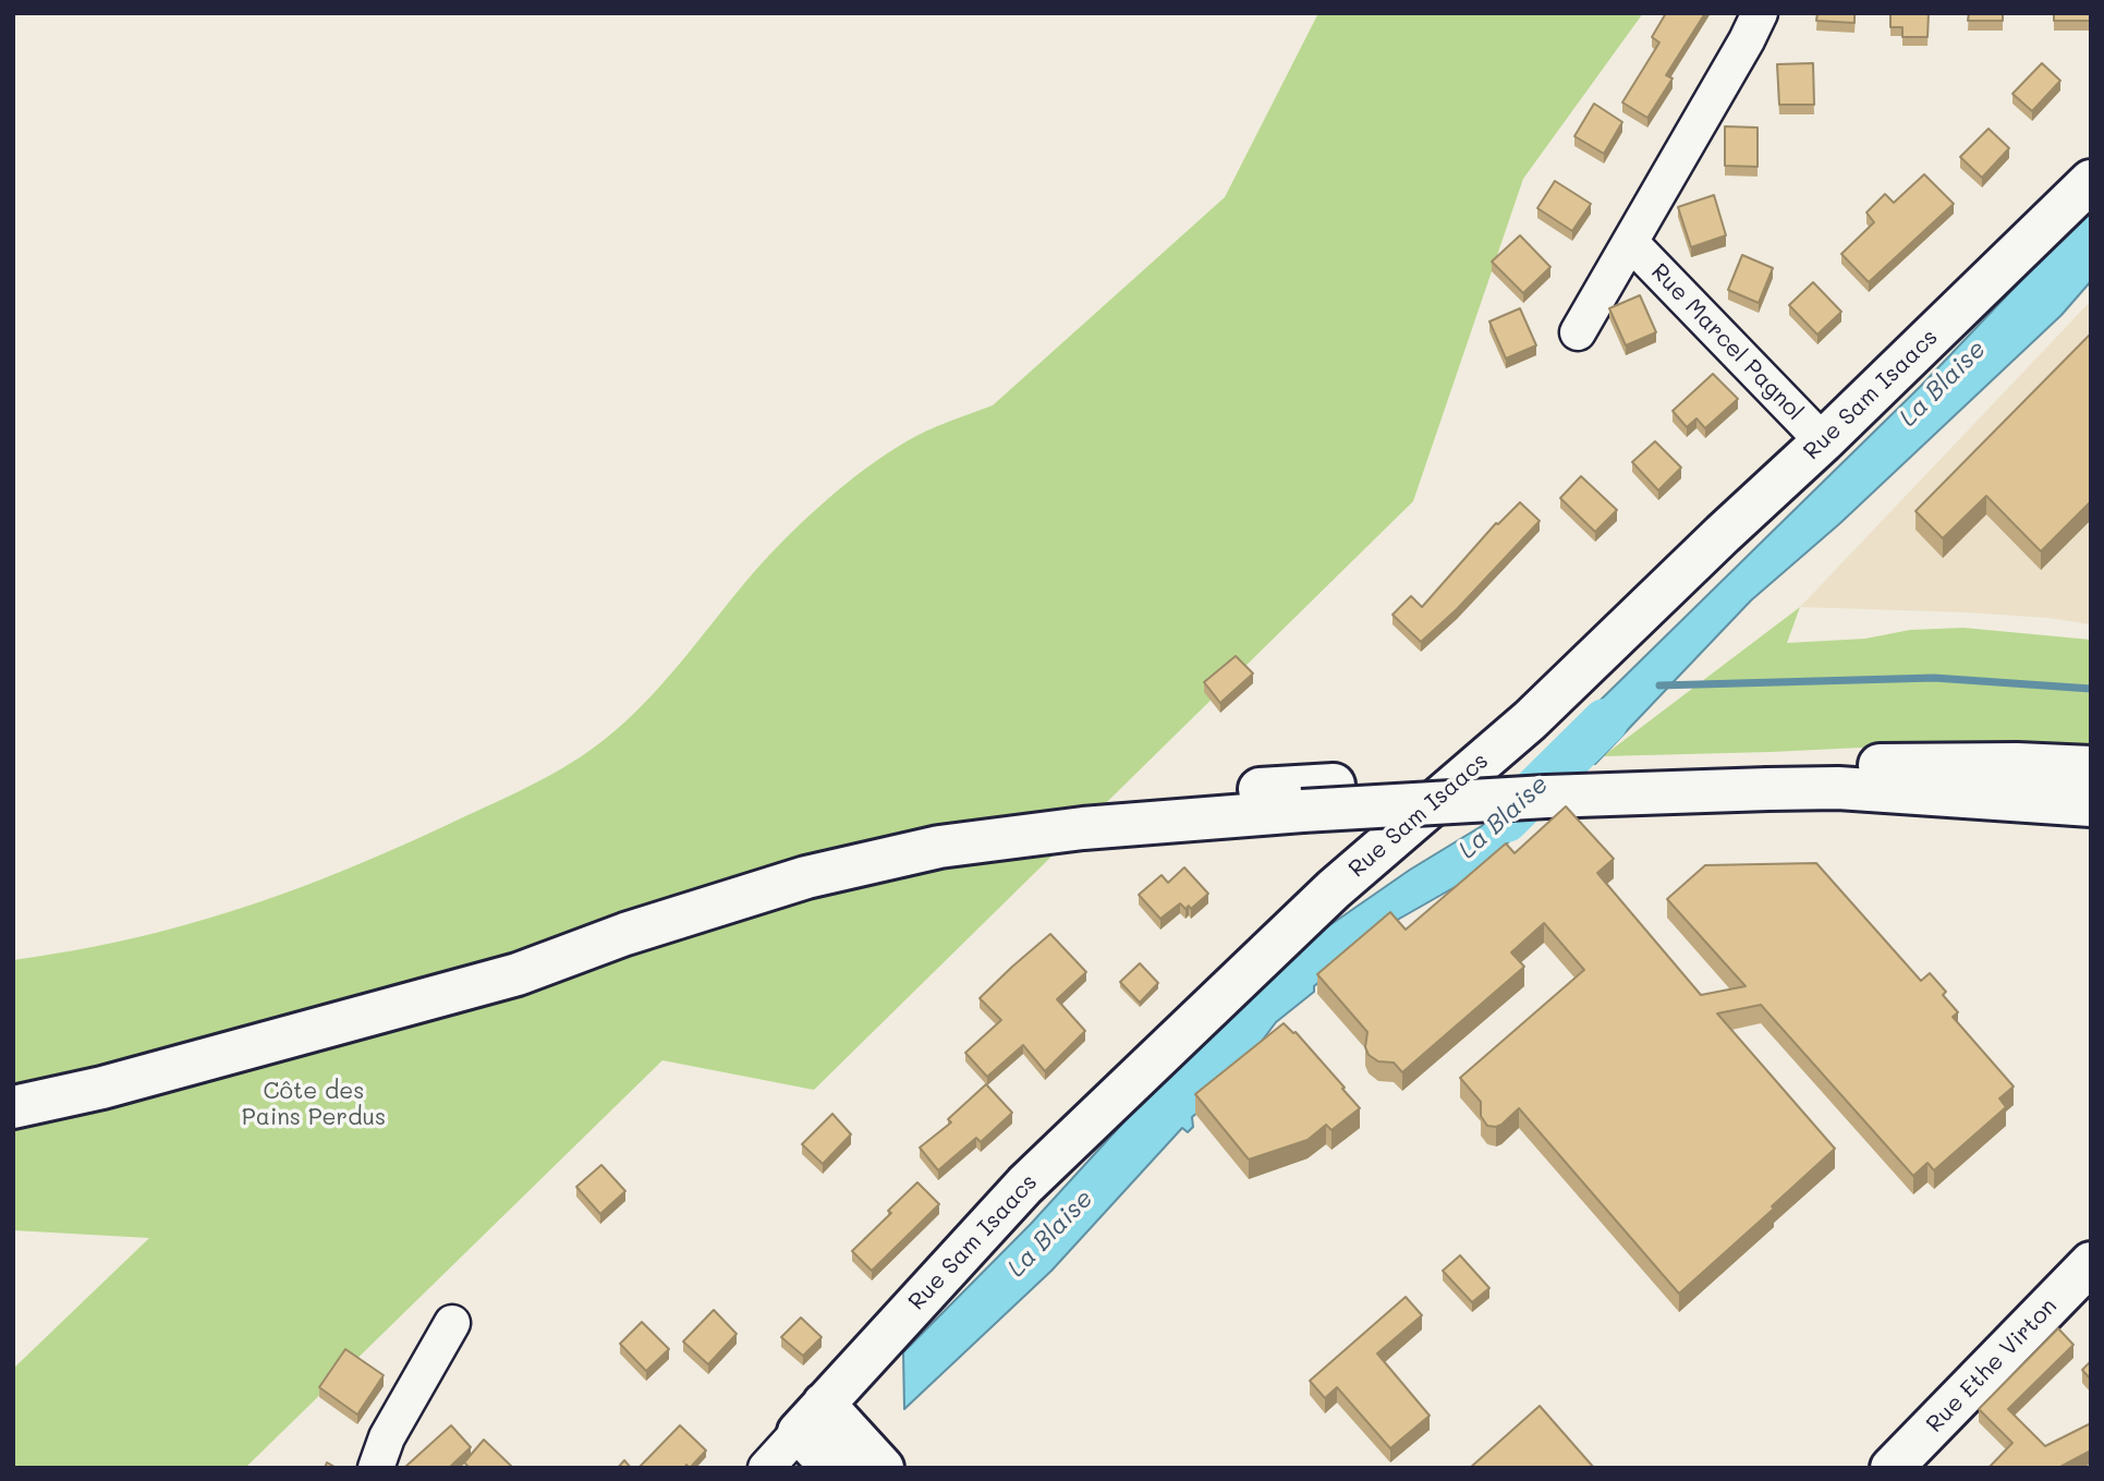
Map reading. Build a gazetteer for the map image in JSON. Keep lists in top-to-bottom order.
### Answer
{
  "streets": {
    "main road": ["Rue Sam Isaacs", "Rue Ethe Virton"],
    "street": ["Rue Marcel Pagnol"]
  },
  "crossings": [
    ["Rue Marcel Pagnol", "Rue Sam Isaacs"]
  ],
  "water": ["La Blaise"],
  "parks": ["Côte des Pains Perdus"]
}
